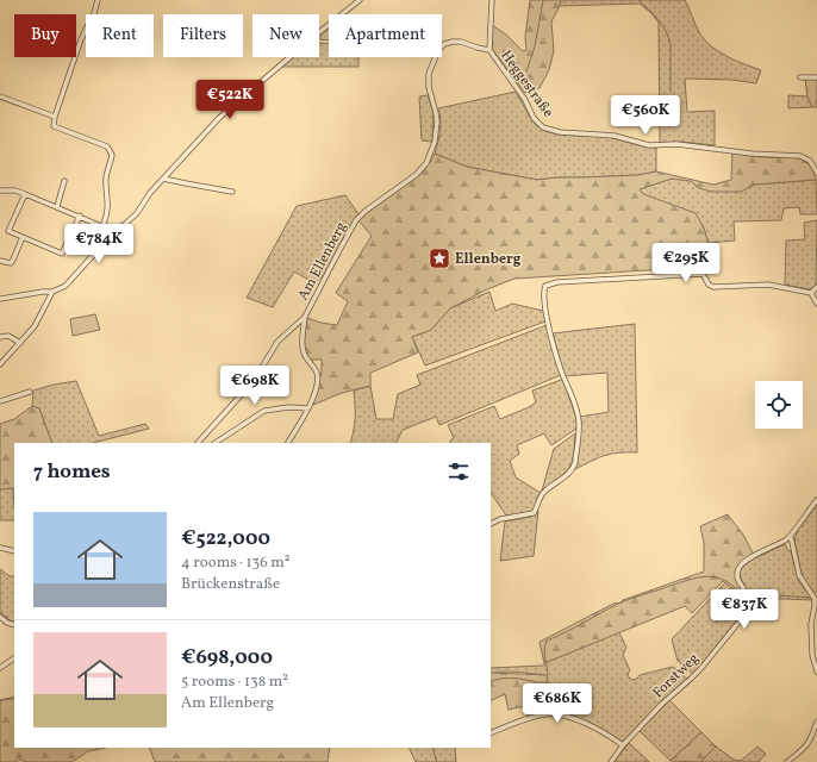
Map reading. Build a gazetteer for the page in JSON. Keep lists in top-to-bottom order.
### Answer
{
  "streets": {
    "street": ["Heggestraße", "Am Ellenberg", "Forstweg"]
  },
  "crossings": [
    ["Heggestraße", "Am Ellenberg"]
  ],
  "places": {
    "place": ["Ellenberg"]
  },
  "page": {
    "chip": [
      "Buy",
      "Rent",
      "Filters",
      "New",
      "Apartment"
    ],
    "price": [
      "€522K",
      "€560K",
      "€784K",
      "€295K",
      "€698K",
      "€837K",
      "€686K"
    ],
    "heading": "7 homes",
    "list": [
      {
        "name": "€522,000",
        "note": "4 rooms · 136 m² · Brückenstraße"
      },
      {
        "name": "€698,000",
        "note": "5 rooms · 138 m² · Am Ellenberg"
      }
    ]
  }
}
